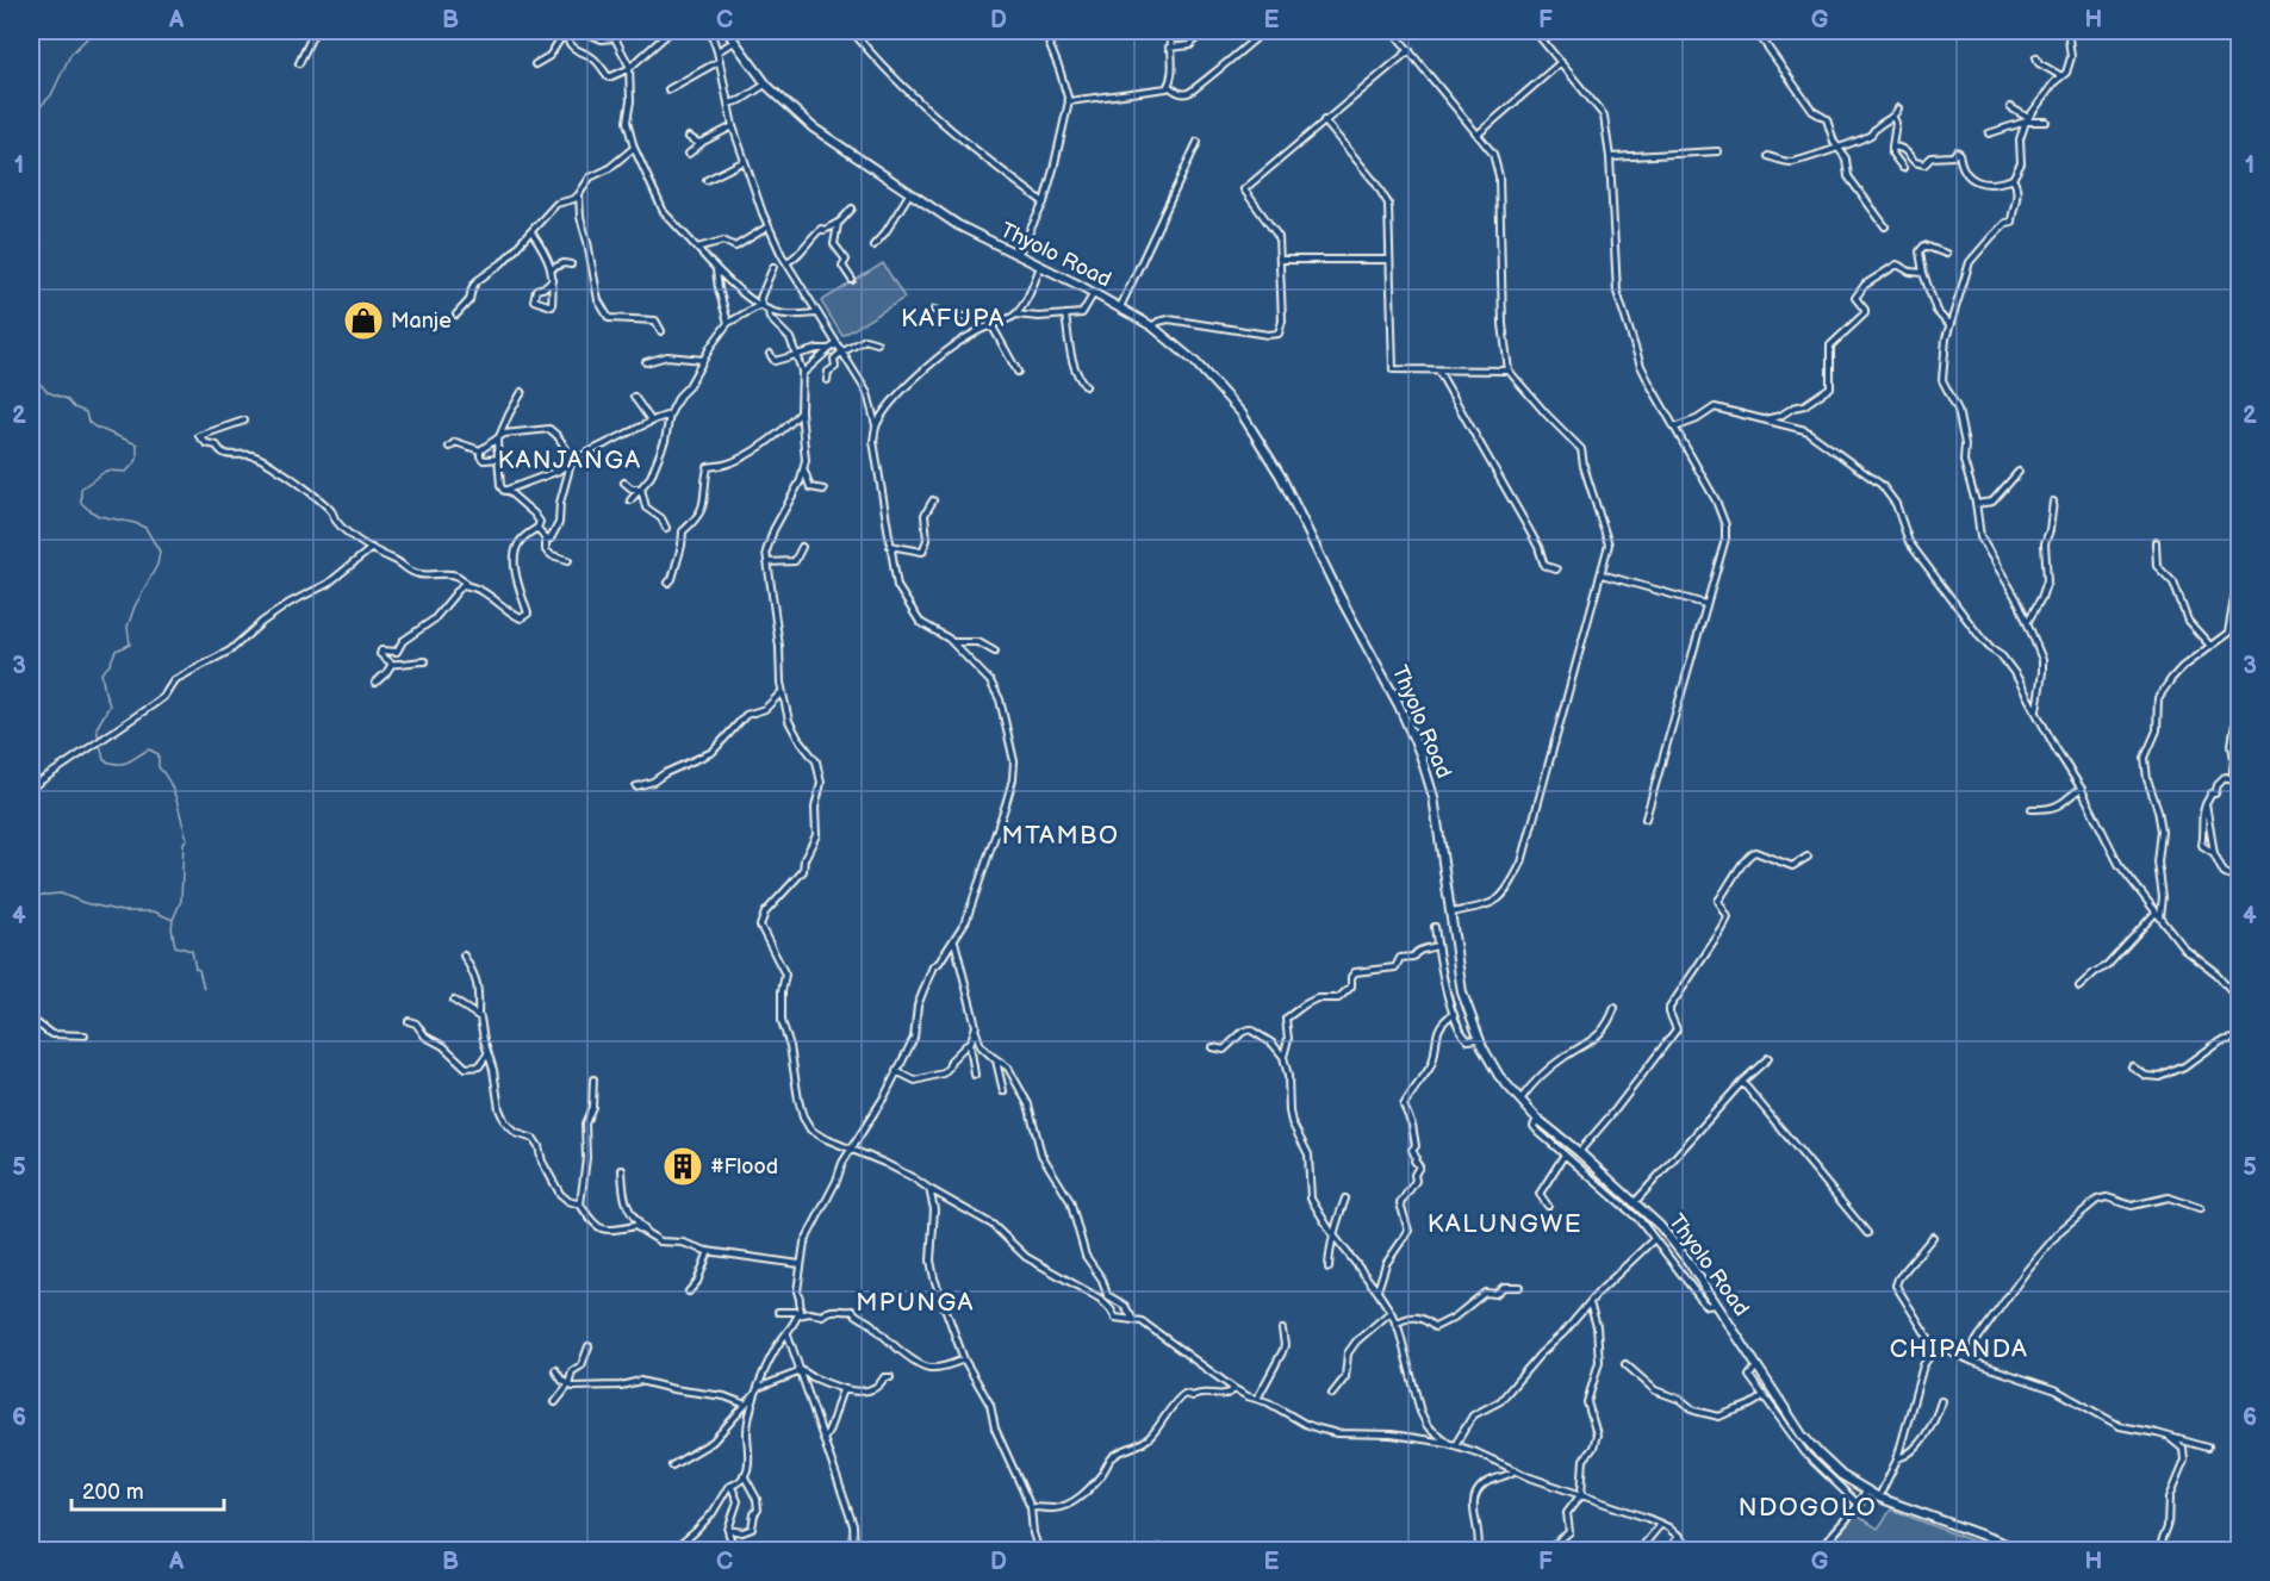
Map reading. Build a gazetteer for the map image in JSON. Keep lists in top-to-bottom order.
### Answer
{
  "streets": {
    "highway": ["Thyolo Road"]
  },
  "districts": [
    "KAFUPA",
    "KANJANGA",
    "MTAMBO",
    "KALUNGWE",
    "MPUNGA",
    "CHIPANDA",
    "NDOGOLO"
  ],
  "places": {
    "shop": ["Manje"],
    "building": ["#Flood"]
  },
  "scale_bar": "200 m",
  "grid": {
    "columns": [
      "A",
      "B",
      "C",
      "D",
      "E",
      "F",
      "G",
      "H"
    ],
    "rows": [
      "1",
      "2",
      "3",
      "4",
      "5",
      "6"
    ]
  }
}
